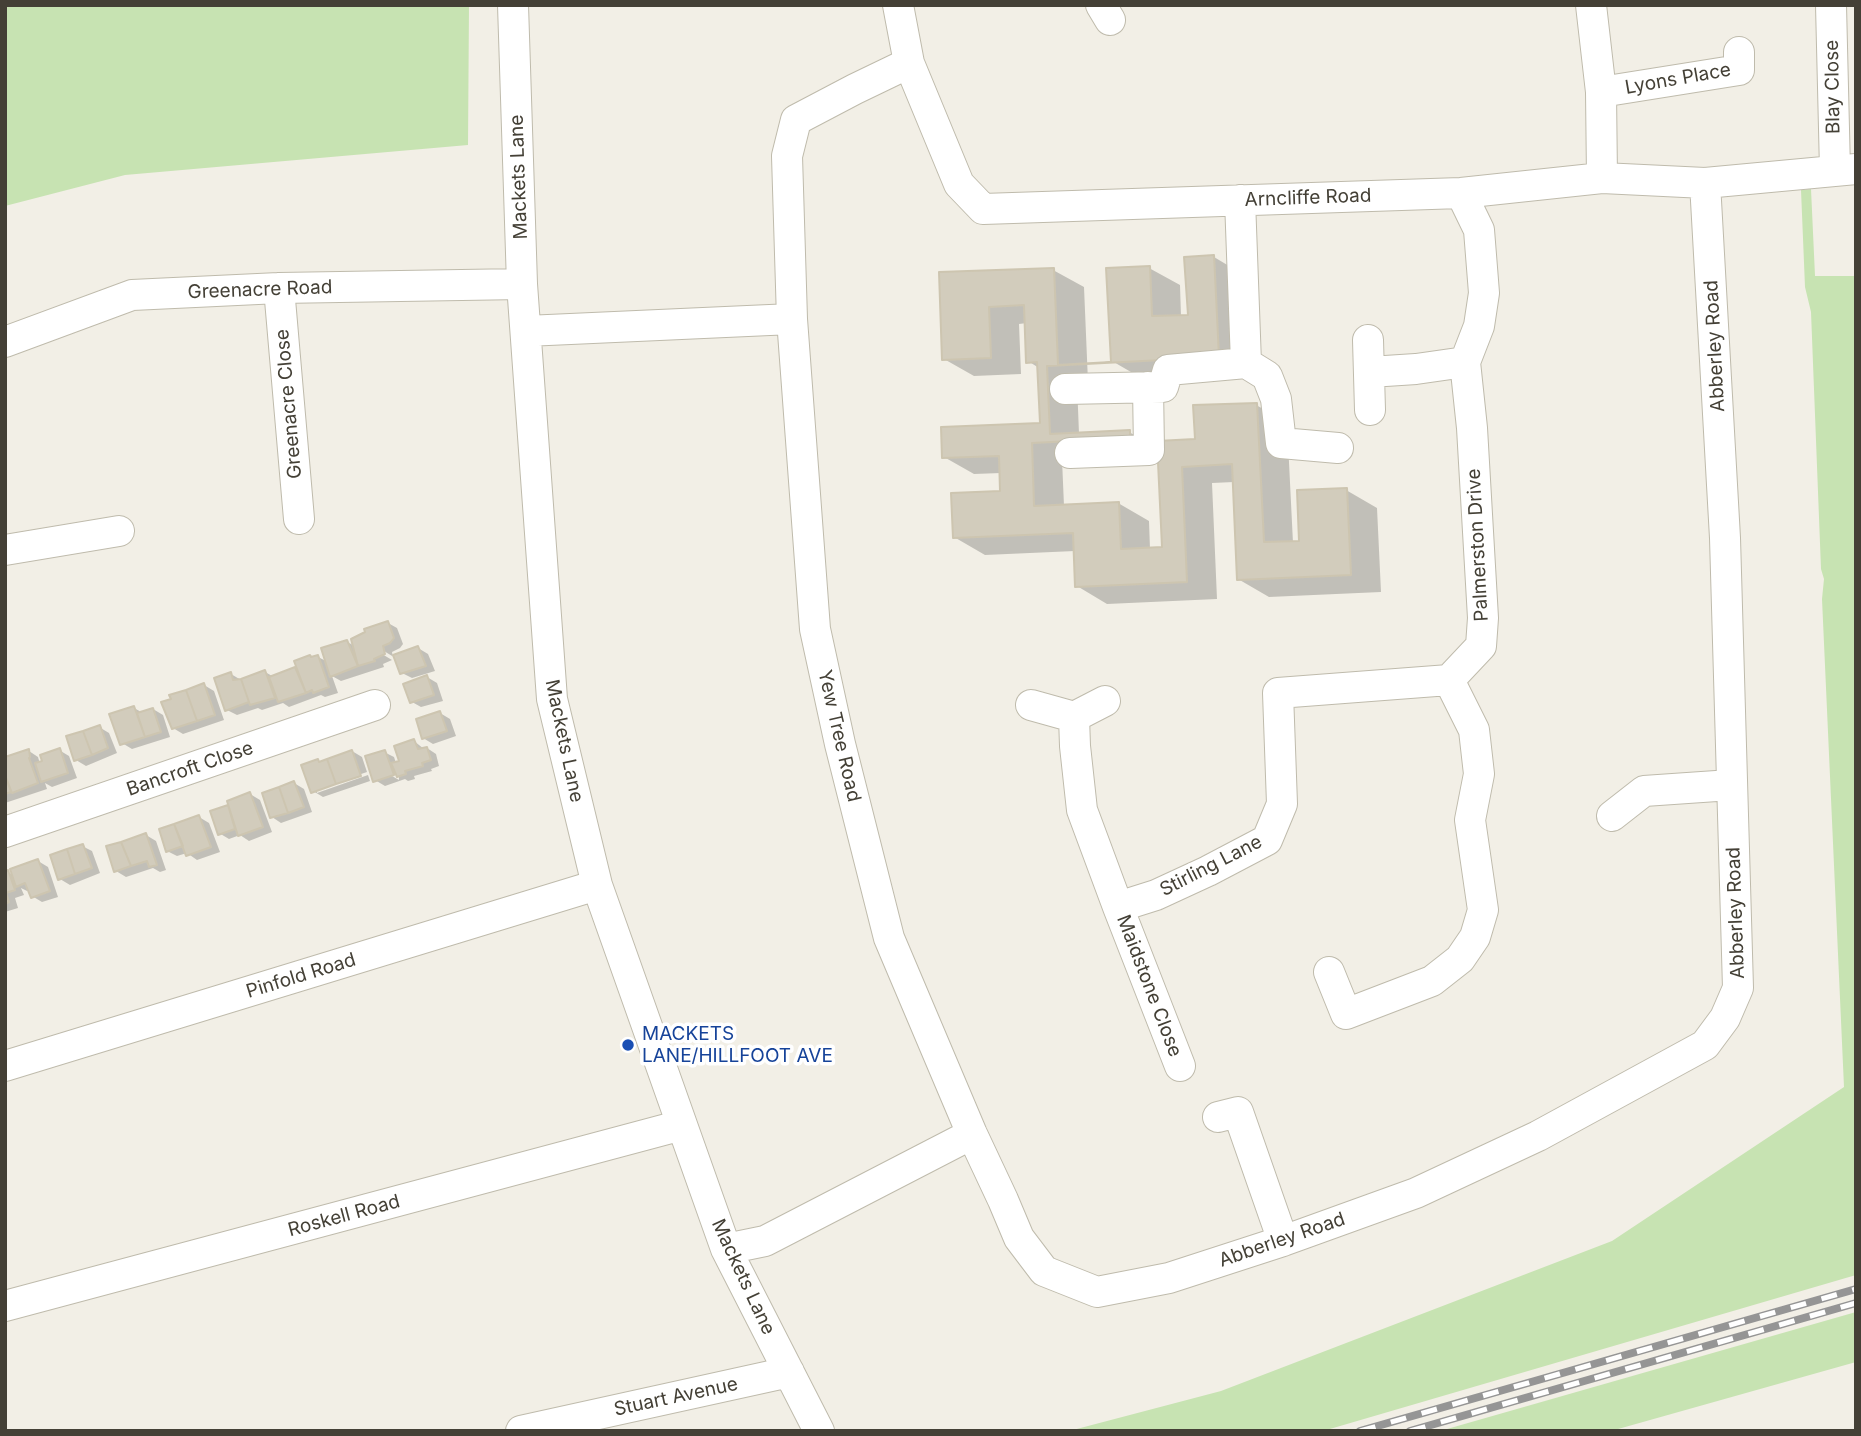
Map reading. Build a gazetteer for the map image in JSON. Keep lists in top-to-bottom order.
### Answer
{
  "streets": {
    "street": [
      "Lyons Place",
      "Blay Close",
      "Mackets Lane",
      "Arncliffe Road",
      "Greenacre Road",
      "Abberley Road",
      "Greenacre Close",
      "Palmerston Drive",
      "Yew Tree Road",
      "Bancroft Close",
      "Stirling Lane",
      "Pinfold Road",
      "Maidstone Close",
      "Roskell Road",
      "Stuart Avenue"
    ]
  },
  "crossings": [
    ["Blay Close", "Arncliffe Road"],
    ["Mackets Lane", "Greenacre Road"],
    ["Mackets Lane", "Pinfold Road"],
    ["Mackets Lane", "Roskell Road"],
    ["Mackets Lane", "Stuart Avenue"],
    ["Arncliffe Road", "Abberley Road"],
    ["Arncliffe Road", "Palmerston Drive"],
    ["Arncliffe Road", "Yew Tree Road"],
    ["Greenacre Road", "Greenacre Close"],
    ["Abberley Road", "Yew Tree Road"],
    ["Palmerston Drive", "Stirling Lane"],
    ["Stirling Lane", "Maidstone Close"]
  ],
  "places": ["MACKETS LANE/HILLFOOT AVE"]
}
